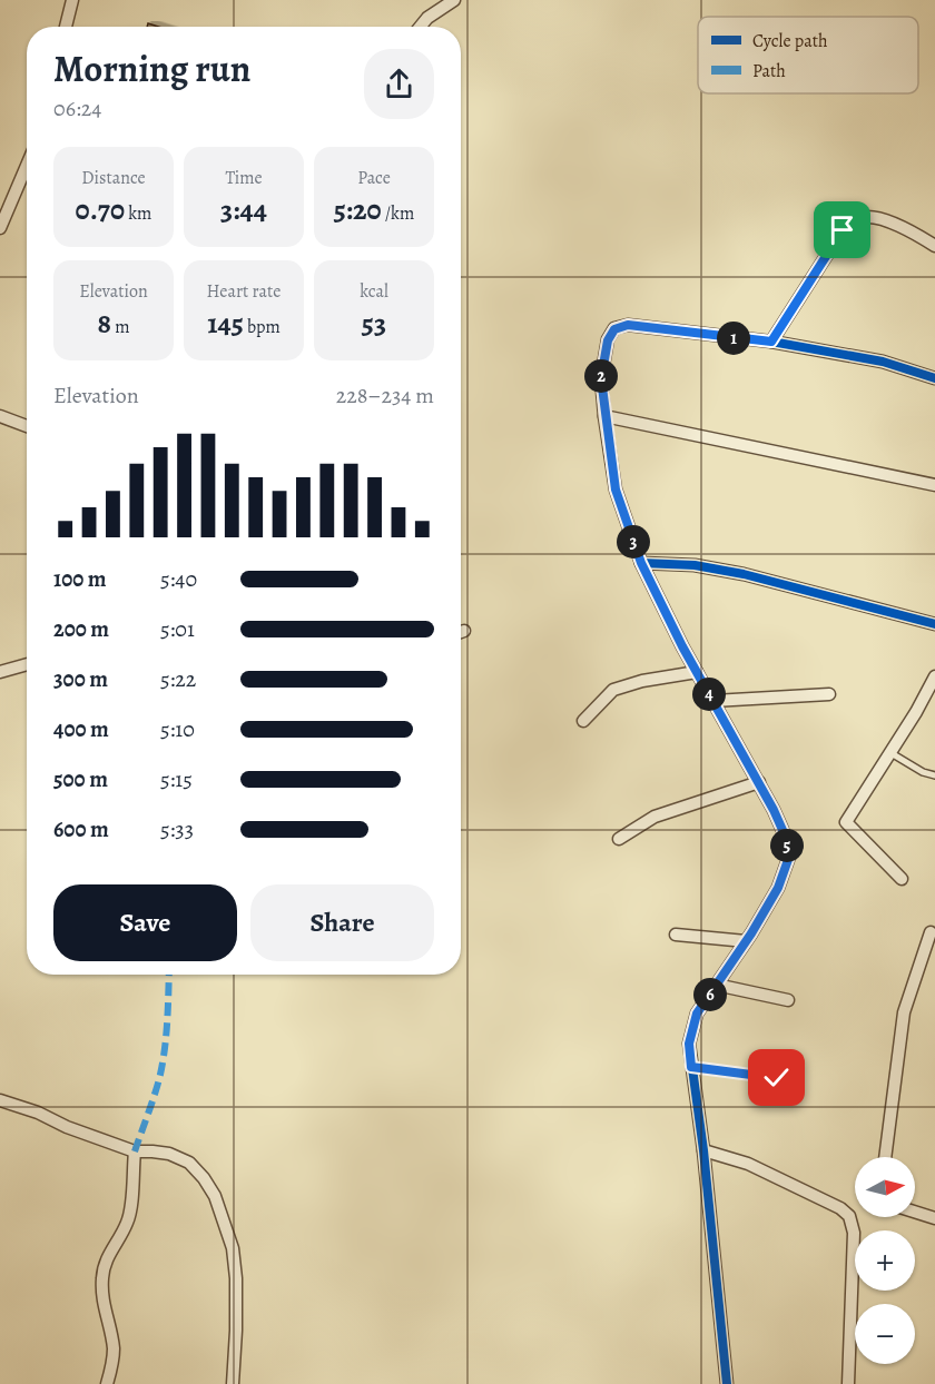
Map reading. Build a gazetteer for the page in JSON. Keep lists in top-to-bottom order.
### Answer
{
  "legend": ["Cycle path", "Path"],
  "north": "right",
  "page": {
    "heading": ["Morning run", "06:24"],
    "stats": [
      ["Distance", "0.70 km"],
      ["Time", "3:44"],
      ["Pace", "5:20 /km"],
      ["Elevation", "8 m"],
      ["Heart rate", "145 bpm"],
      ["kcal", "53"]
    ],
    "pins": [
      "1",
      "2",
      "3",
      "4",
      "5",
      "6"
    ],
    "chart": ["Elevation", "228–234 m"],
    "list": [
      {
        "name": "100 m",
        "note": "5:40"
      },
      {
        "name": "200 m",
        "note": "5:01"
      },
      {
        "name": "300 m",
        "note": "5:22"
      },
      {
        "name": "400 m",
        "note": "5:10"
      },
      {
        "name": "500 m",
        "note": "5:15"
      },
      {
        "name": "600 m",
        "note": "5:33"
      }
    ],
    "buttons": ["Save", "Share"],
    "map_buttons": ["+", "−"]
  }
}
